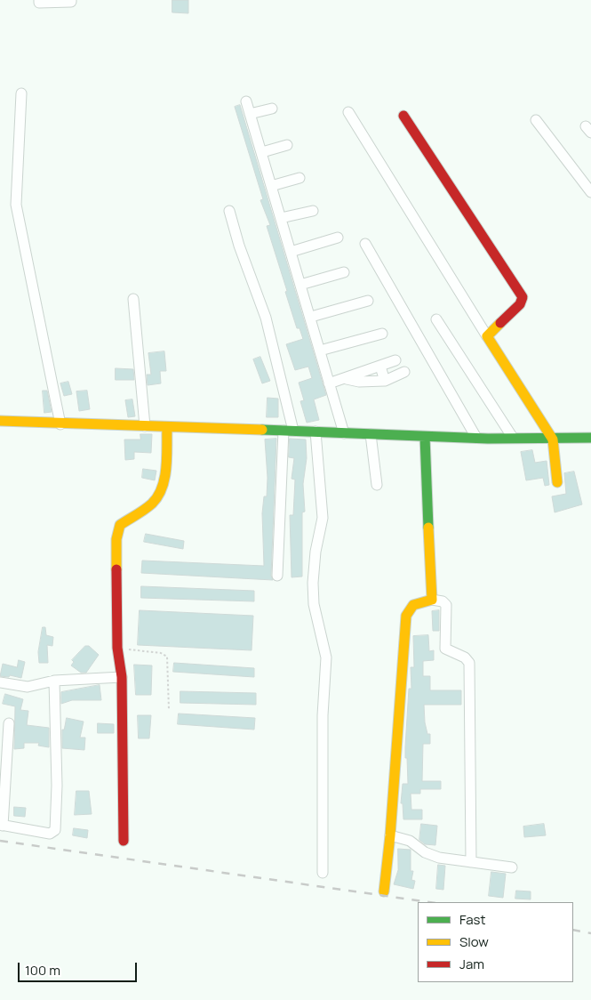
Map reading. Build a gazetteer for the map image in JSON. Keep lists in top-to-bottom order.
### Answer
{
  "legend": ["Fast", "Slow", "Jam"],
  "scale_bar": "100 m"
}
